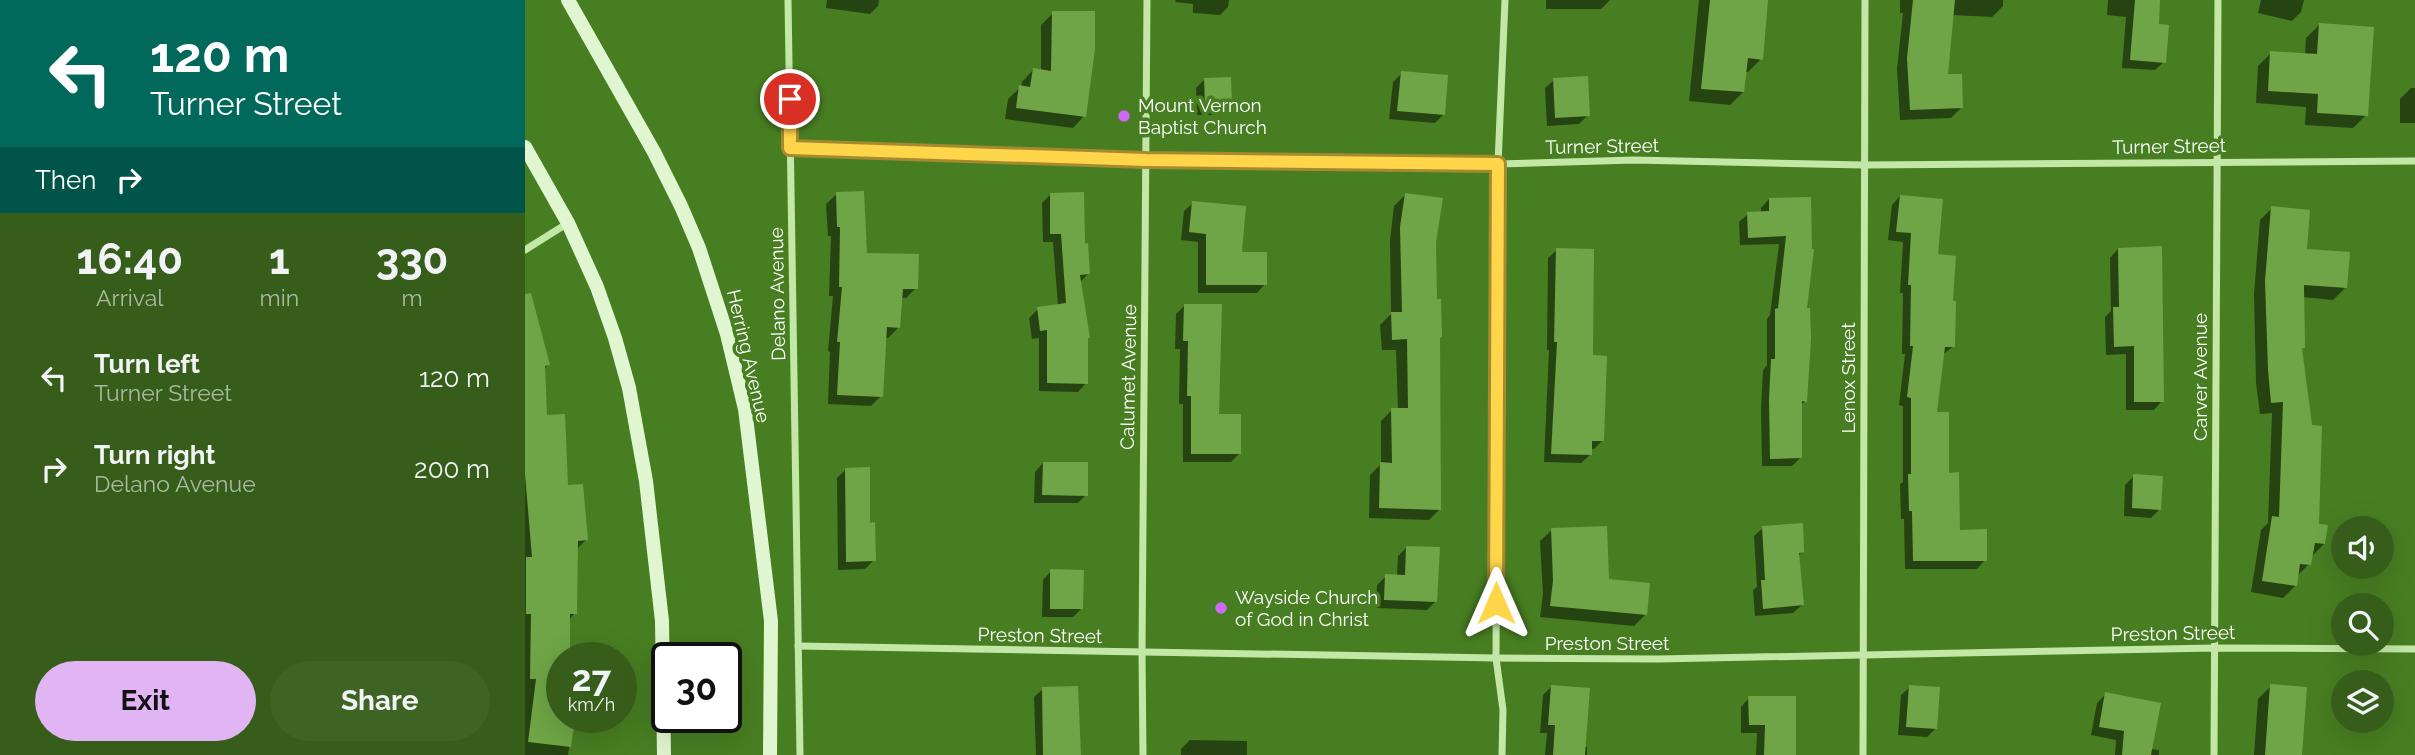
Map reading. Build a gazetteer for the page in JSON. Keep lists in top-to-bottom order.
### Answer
{
  "streets": {
    "main road": ["Herring Avenue"],
    "street": [
      "Turner Street",
      "Delano Avenue",
      "Calumet Avenue",
      "Carver Avenue",
      "Lenox Street",
      "Preston Street"
    ]
  },
  "crossings": [
    ["Turner Street", "Delano Avenue"],
    ["Turner Street", "Calumet Avenue"],
    ["Turner Street", "Carver Avenue"],
    ["Turner Street", "Lenox Street"],
    ["Delano Avenue", "Preston Street"],
    ["Calumet Avenue", "Preston Street"],
    ["Carver Avenue", "Preston Street"],
    ["Lenox Street", "Preston Street"]
  ],
  "places": ["Mount Vernon Baptist Church", "Wayside Church of God in Christ"],
  "page": {
    "turn": ["120 m", "Turner Street"],
    "then": "Then",
    "eta": [
      "16:40",
      "Arrival",
      "1",
      "min",
      "330",
      "m"
    ],
    "list": [
      {
        "name": "Turn left",
        "note": "Turner Street",
        "value": "120 m"
      },
      {
        "name": "Turn right",
        "note": "Delano Avenue",
        "value": "200 m"
      }
    ],
    "speed": "27 km/h",
    "limit": "30",
    "buttons": ["Exit", "Share"]
  }
}
